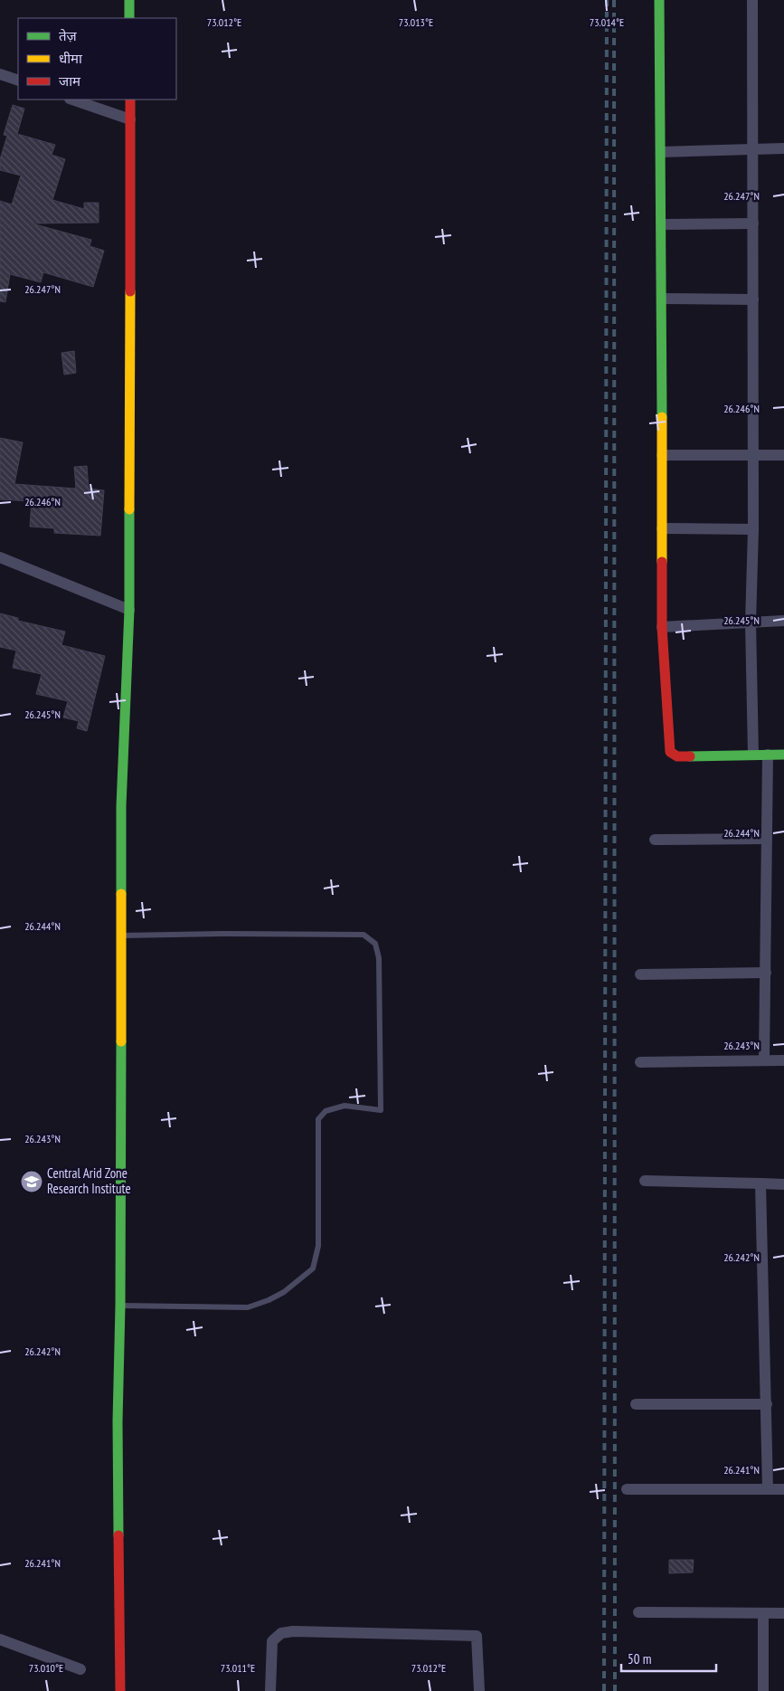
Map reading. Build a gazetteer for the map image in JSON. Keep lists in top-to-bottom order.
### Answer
{
  "places": {
    "school or university": ["Central Arid Zone Research Institute"]
  },
  "legend": ["तेज़", "धीमा", "जाम"],
  "scale_bar": "50 m",
  "coordinates": [
    "73.012°E",
    "73.013°E",
    "73.014°E",
    "26.247°N",
    "26.246°N",
    "26.245°N",
    "26.244°N",
    "26.243°N",
    "26.242°N",
    "26.241°N",
    "73.010°E",
    "73.011°E"
  ]
}
